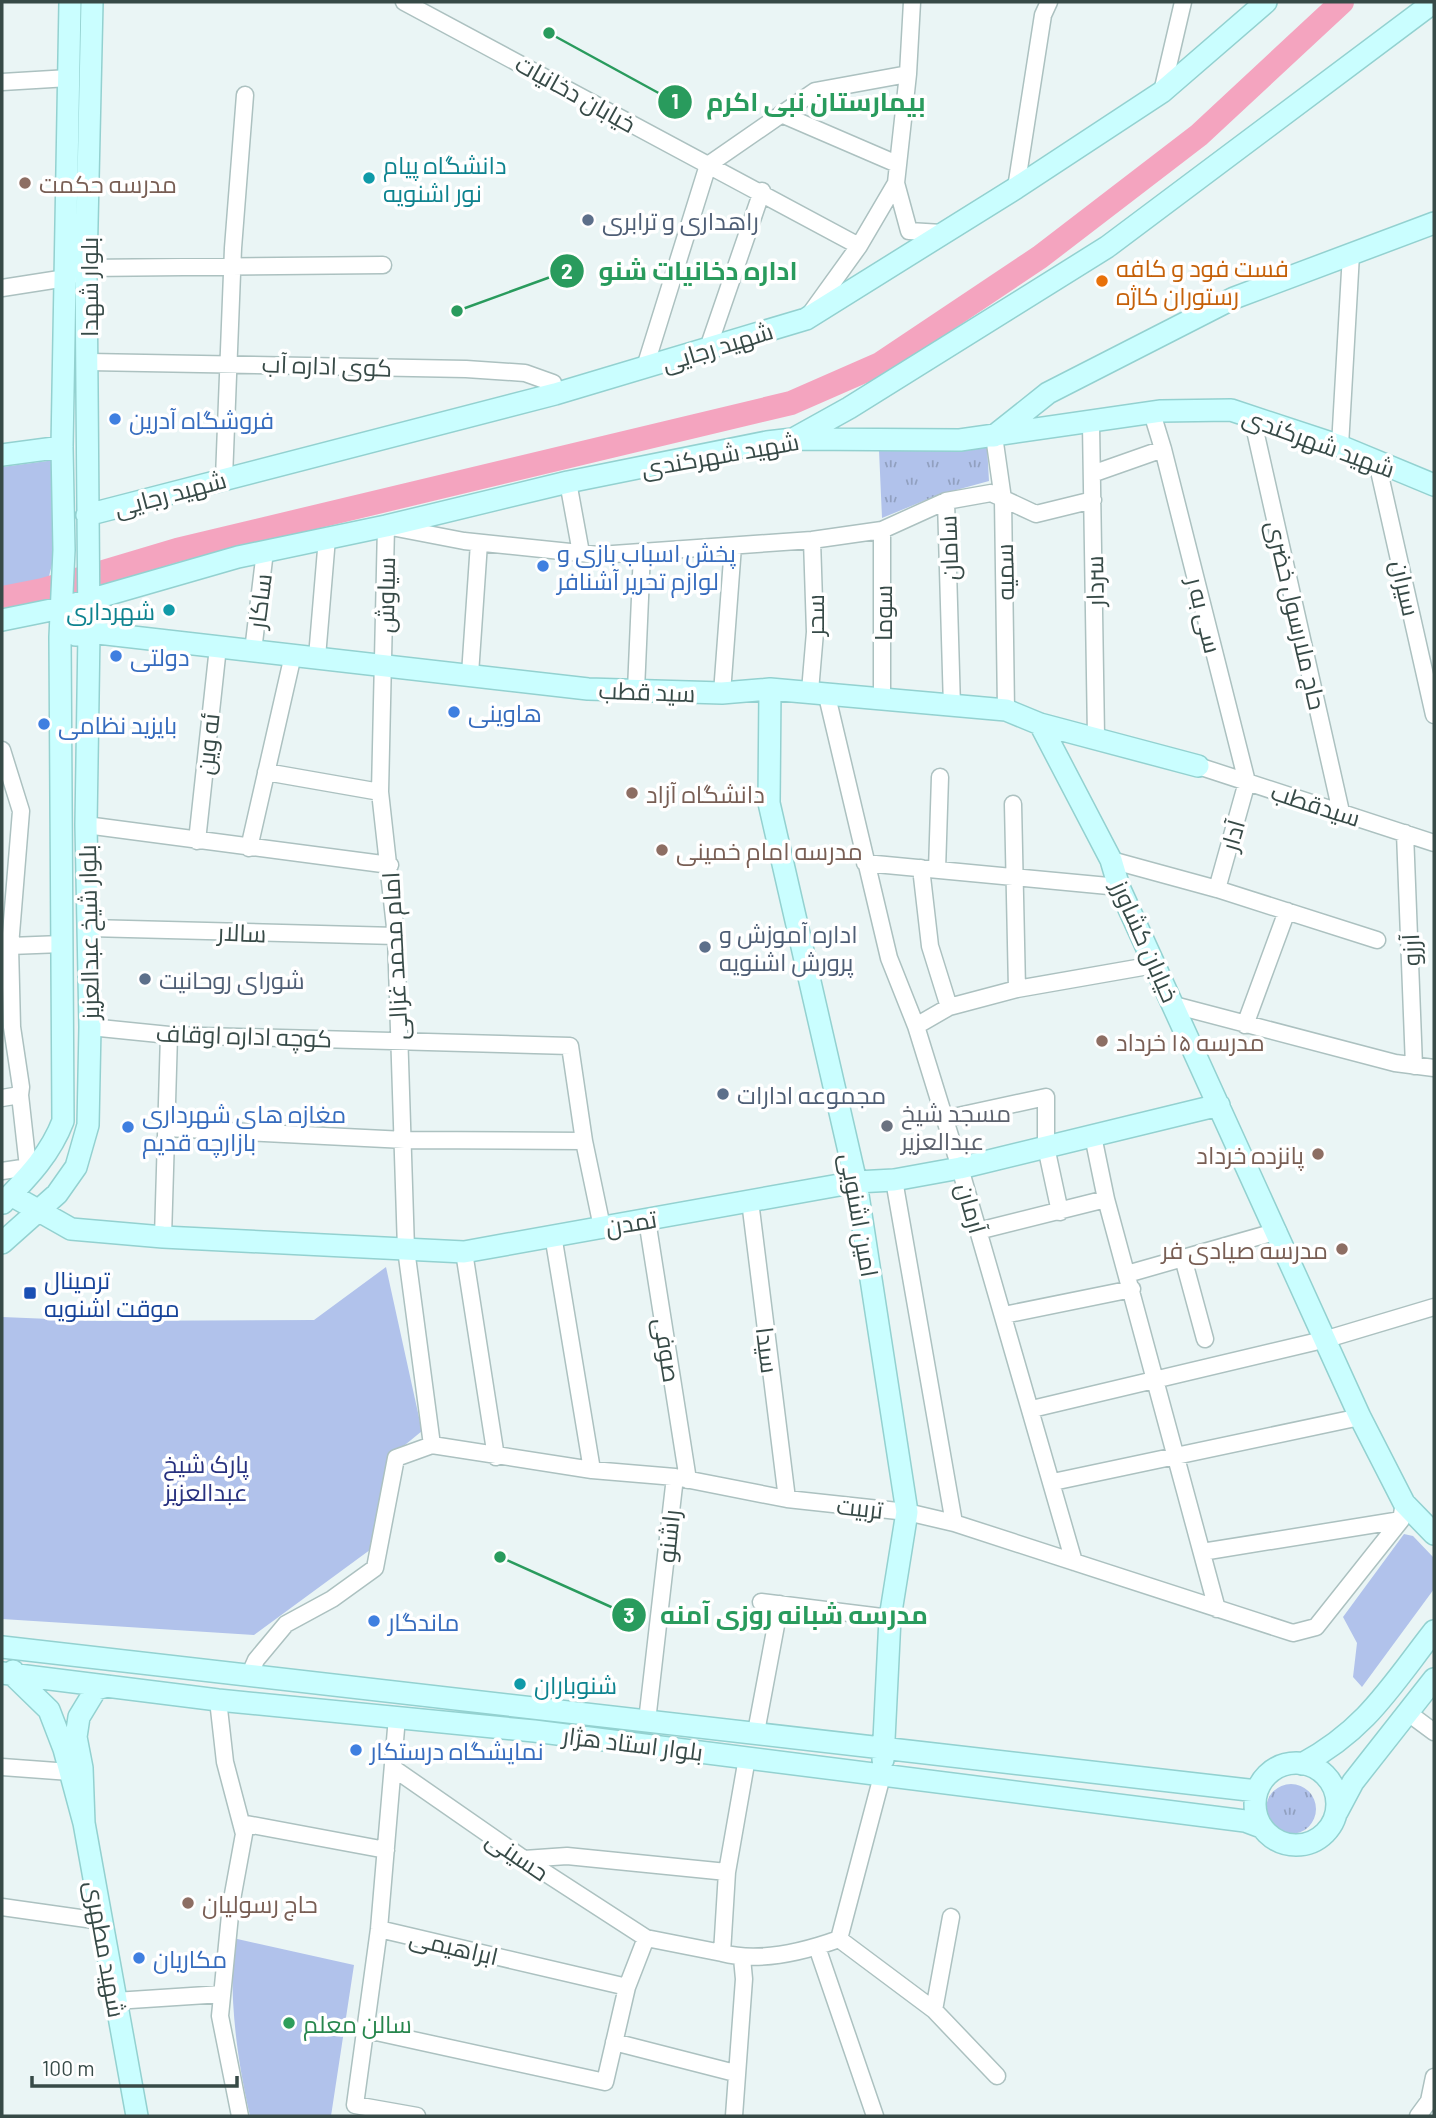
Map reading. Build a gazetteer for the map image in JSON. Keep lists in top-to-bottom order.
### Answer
{
  "streets": {
    "street": [
      "خیابان دخانیات",
      "بلوار شهدا",
      "شهید رجایی",
      "کوی اداره آب",
      "شهید شهرکندی",
      "سامان",
      "سمیه",
      "سردار",
      "سیران",
      "سیاوش",
      "ساکار",
      "سوما",
      "سحر",
      "سی به ر",
      "حاج ملارسول خضری",
      "سید قطب",
      "ئه وین",
      "سیدقطب",
      "آدار",
      "بلوار شیخ عبدالعزیز",
      "سالار",
      "خیابان کشاورز",
      "آرزو",
      "امام محمد غزالی",
      "کوچه اداره اوقاف",
      "آرمان",
      "امین اشنویی",
      "تمدن",
      "صوفی",
      "سیدا",
      "تربیت",
      "راشنو",
      "بلوار استاد هژار",
      "حسینی",
      "ابراهیمی",
      "شهید مطهری"
    ]
  },
  "crossings": [
    ["بلوار شهدا", "شهید رجایی"],
    ["بلوار شهدا", "کوی اداره آب"],
    ["بلوار شهدا", "شهید شهرکندی"],
    ["بلوار شهدا", "بلوار شیخ عبدالعزیز"],
    ["شهید رجایی", "کوی اداره آب"],
    ["شهید شهرکندی", "سمیه"],
    ["شهید شهرکندی", "سردار"],
    ["شهید شهرکندی", "سیران"],
    ["شهید شهرکندی", "سیاوش"],
    ["شهید شهرکندی", "ساکار"],
    ["شهید شهرکندی", "سی به ر"],
    ["شهید شهرکندی", "حاج ملارسول خضری"],
    ["شهید شهرکندی", "بلوار شیخ عبدالعزیز"],
    ["سامان", "سمیه"],
    ["سامان", "سردار"],
    ["سامان", "سید قطب"],
    ["سمیه", "سید قطب"],
    ["سردار", "سید قطب"],
    ["سیاوش", "سید قطب"],
    ["سیاوش", "امام محمد غزالی"],
    ["ساکار", "سید قطب"],
    ["سوما", "سید قطب"],
    ["سحر", "سید قطب"],
    ["سحر", "آرمان"],
    ["سی به ر", "سیدقطب"],
    ["سی به ر", "آدار"],
    ["حاج ملارسول خضری", "سیدقطب"],
    ["سید قطب", "ئه وین"],
    ["سید قطب", "سیدقطب"],
    ["سید قطب", "بلوار شیخ عبدالعزیز"],
    ["سید قطب", "خیابان کشاورز"],
    ["سید قطب", "امام محمد غزالی"],
    ["سید قطب", "آرمان"],
    ["سید قطب", "امین اشنویی"],
    ["سیدقطب", "آدار"],
    ["سیدقطب", "آرزو"],
    ["بلوار شیخ عبدالعزیز", "سالار"],
    ["بلوار شیخ عبدالعزیز", "کوچه اداره اوقاف"],
    ["بلوار شیخ عبدالعزیز", "تمدن"],
    ["سالار", "امام محمد غزالی"],
    ["خیابان کشاورز", "تمدن"],
    ["خیابان کشاورز", "تربیت"],
    ["امام محمد غزالی", "کوچه اداره اوقاف"],
    ["امام محمد غزالی", "تمدن"],
    ["آرمان", "تمدن"],
    ["آرمان", "تربیت"],
    ["امین اشنویی", "تمدن"],
    ["امین اشنویی", "تربیت"],
    ["امین اشنویی", "بلوار استاد هژار"],
    ["تمدن", "صوفی"],
    ["تمدن", "سیدا"],
    ["صوفی", "تربیت"],
    ["صوفی", "راشنو"],
    ["سیدا", "تربیت"],
    ["تربیت", "راشنو"],
    ["راشنو", "بلوار استاد هژار"]
  ],
  "parks": ["پارک شیخ عبدالعزیز"],
  "places": {
    "other": [
      "بیمارستان نبی اکرم",
      "دانشگاه پیام نور اشنویه",
      "مدرسه حکمت",
      "راهداری و ترابری",
      "فست فود و کافه رستوران کاژه",
      "اداره دخانیات شنو",
      "فروشگاه آدرین",
      "پخش اسباب بازی و لوازم تحریر آشنافر",
      "شهرداری",
      "دولتی",
      "هاوینی",
      "بایزید نظامی",
      "دانشگاه آزاد",
      "مدرسه امام خمینی",
      "اداره آموزش و پرورش اشنویه",
      "شورای روحانیت",
      "مدرسه ۱۵ خرداد",
      "مجموعه ادارات",
      "مسجد شیخ عبدالعزیر",
      "مغازه های شهرداری بازارچه قدیم",
      "پانزده خرداد",
      "مدرسه صیادی فر",
      "مدرسه شبانه روزی آمنه",
      "ماندگار",
      "شنوباران",
      "نمایشگاه درستکار",
      "حاج رسولیان",
      "مکاریان",
      "سالن معلم"
    ],
    "transit": ["ترمینال موقت اشنویه"]
  },
  "scale_bar": "100 m"
}
